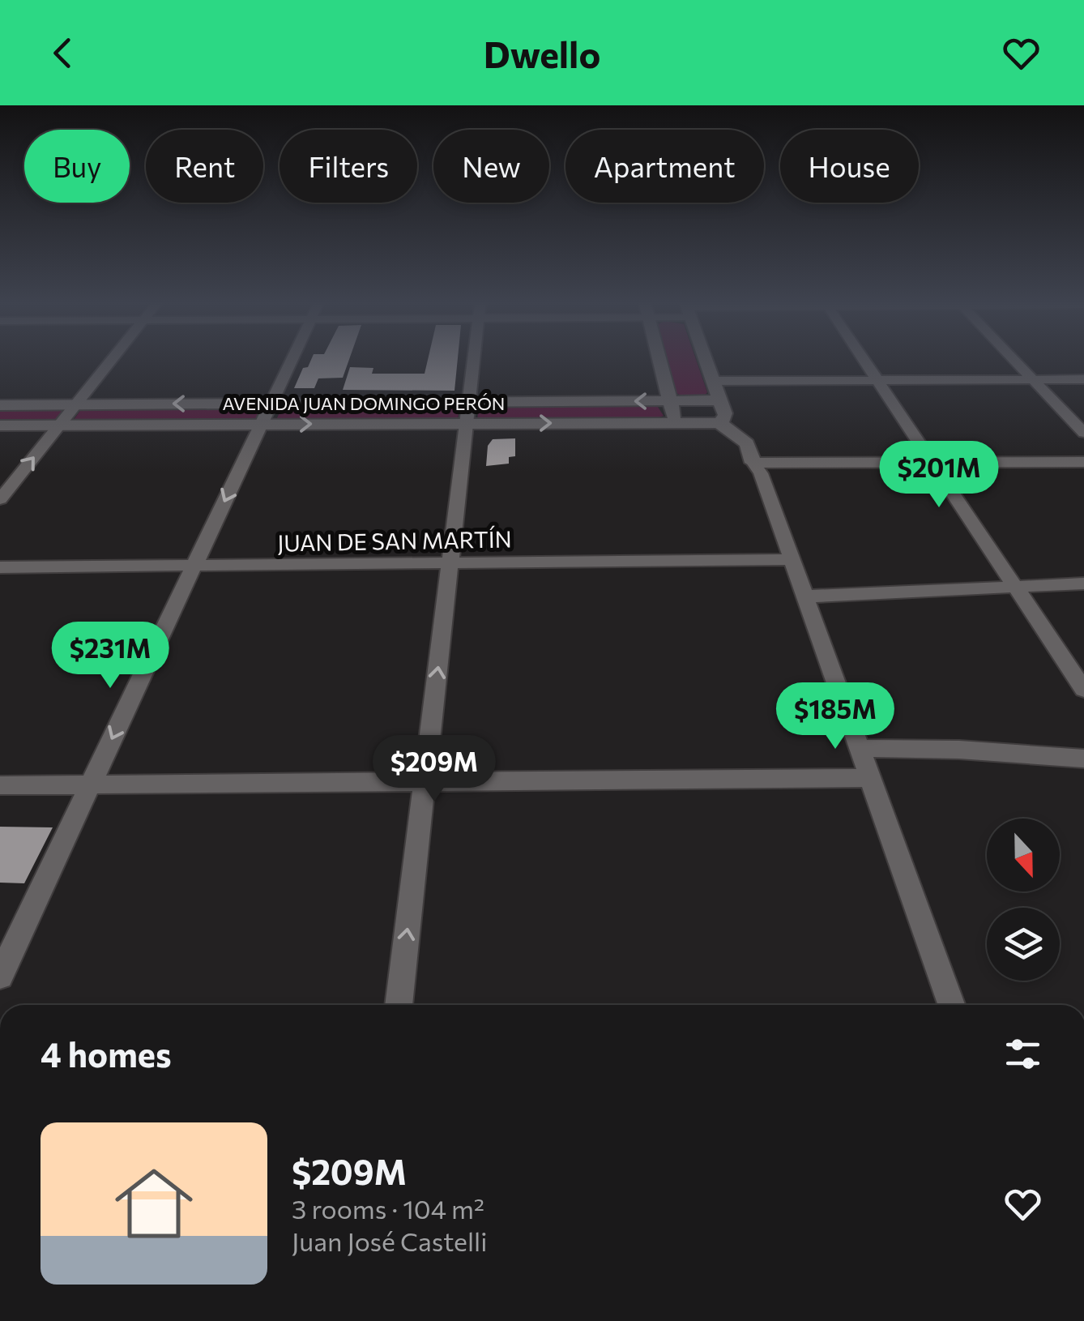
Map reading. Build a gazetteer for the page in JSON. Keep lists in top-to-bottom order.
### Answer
{
  "streets": {
    "main road": ["AVENIDA JUAN DOMINGO PERÓN"],
    "street": ["JUAN DE SAN MARTÍN"]
  },
  "north": "bottom",
  "page": {
    "header": "Dwello",
    "chip": [
      "Buy",
      "Rent",
      "Filters",
      "New",
      "Apartment",
      "House"
    ],
    "price": [
      "$201M",
      "$231M",
      "$185M",
      "$209M"
    ],
    "heading": "4 homes",
    "list": [
      {
        "name": "$209M",
        "note": "3 rooms · 104 m² · Juan José Castelli"
      }
    ]
  }
}
